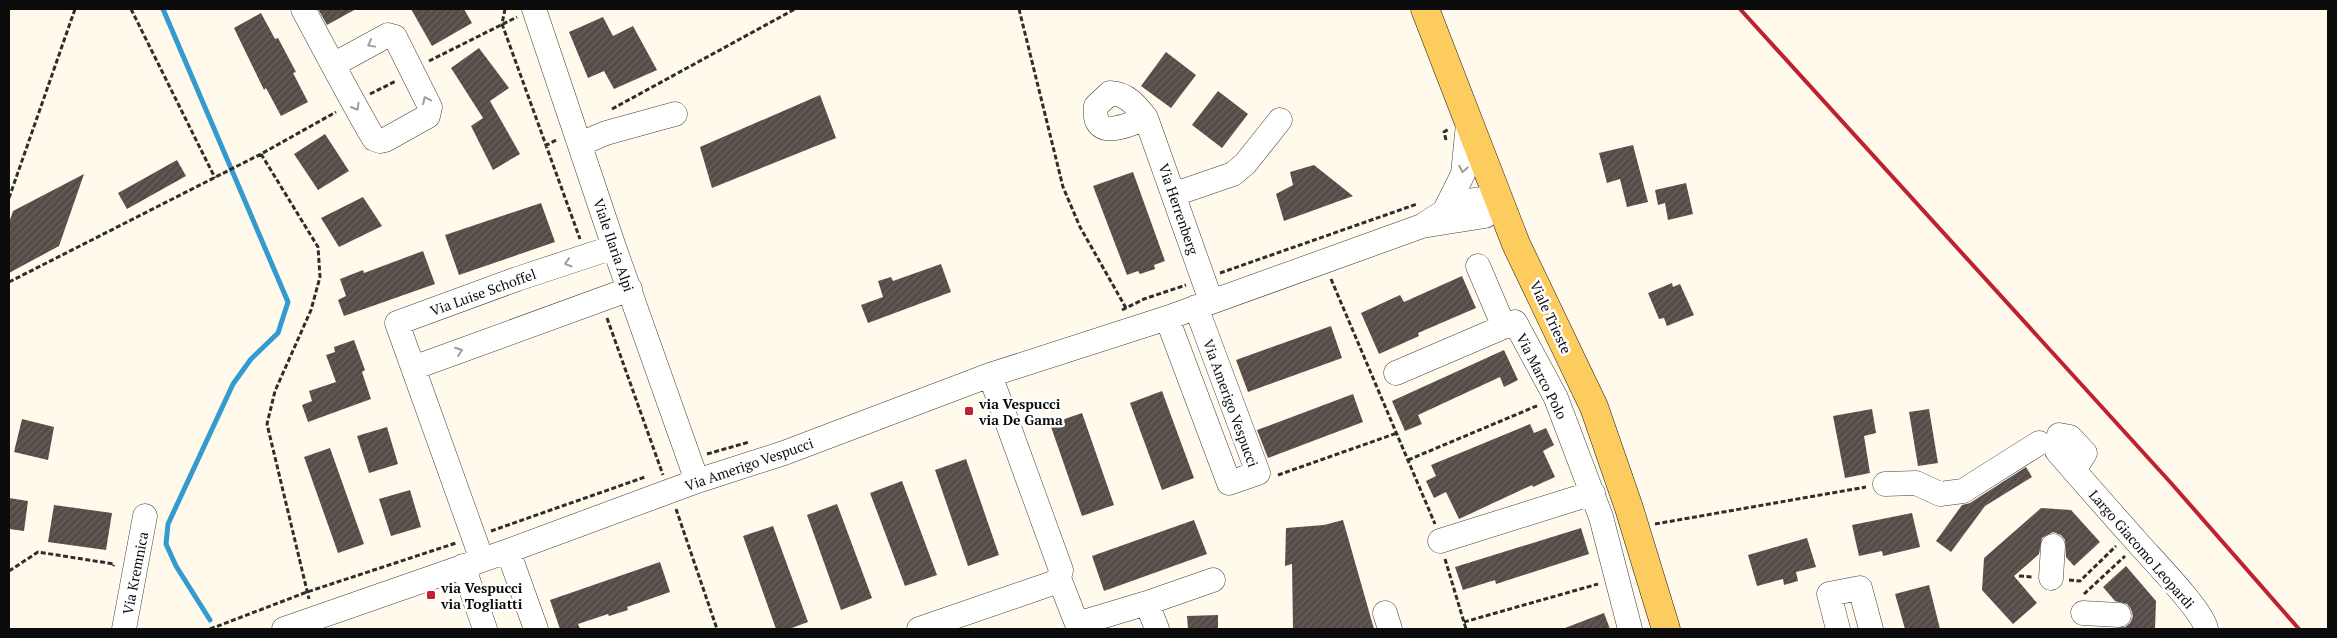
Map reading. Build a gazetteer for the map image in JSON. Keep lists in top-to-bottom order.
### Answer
{
  "streets": {
    "main road": ["Viale Trieste"],
    "street": [
      "Via Herrenberg",
      "Viale Ilaria Alpi",
      "Via Luise Schoffel",
      "Via Marco Polo",
      "Via Amerigo Vespucci",
      "Largo Giacomo Leopardi",
      "Via Kremnica"
    ]
  },
  "crossings": [
    ["Via Herrenberg", "Via Amerigo Vespucci"],
    ["Viale Ilaria Alpi", "Via Luise Schoffel"],
    ["Viale Ilaria Alpi", "Via Amerigo Vespucci"],
    ["Via Luise Schoffel", "Via Amerigo Vespucci"],
    ["Viale Trieste", "Via Amerigo Vespucci"]
  ],
  "places": {
    "transit": ["via Vespucci via De Gama", "via Vespucci via Togliatti"]
  }
}
